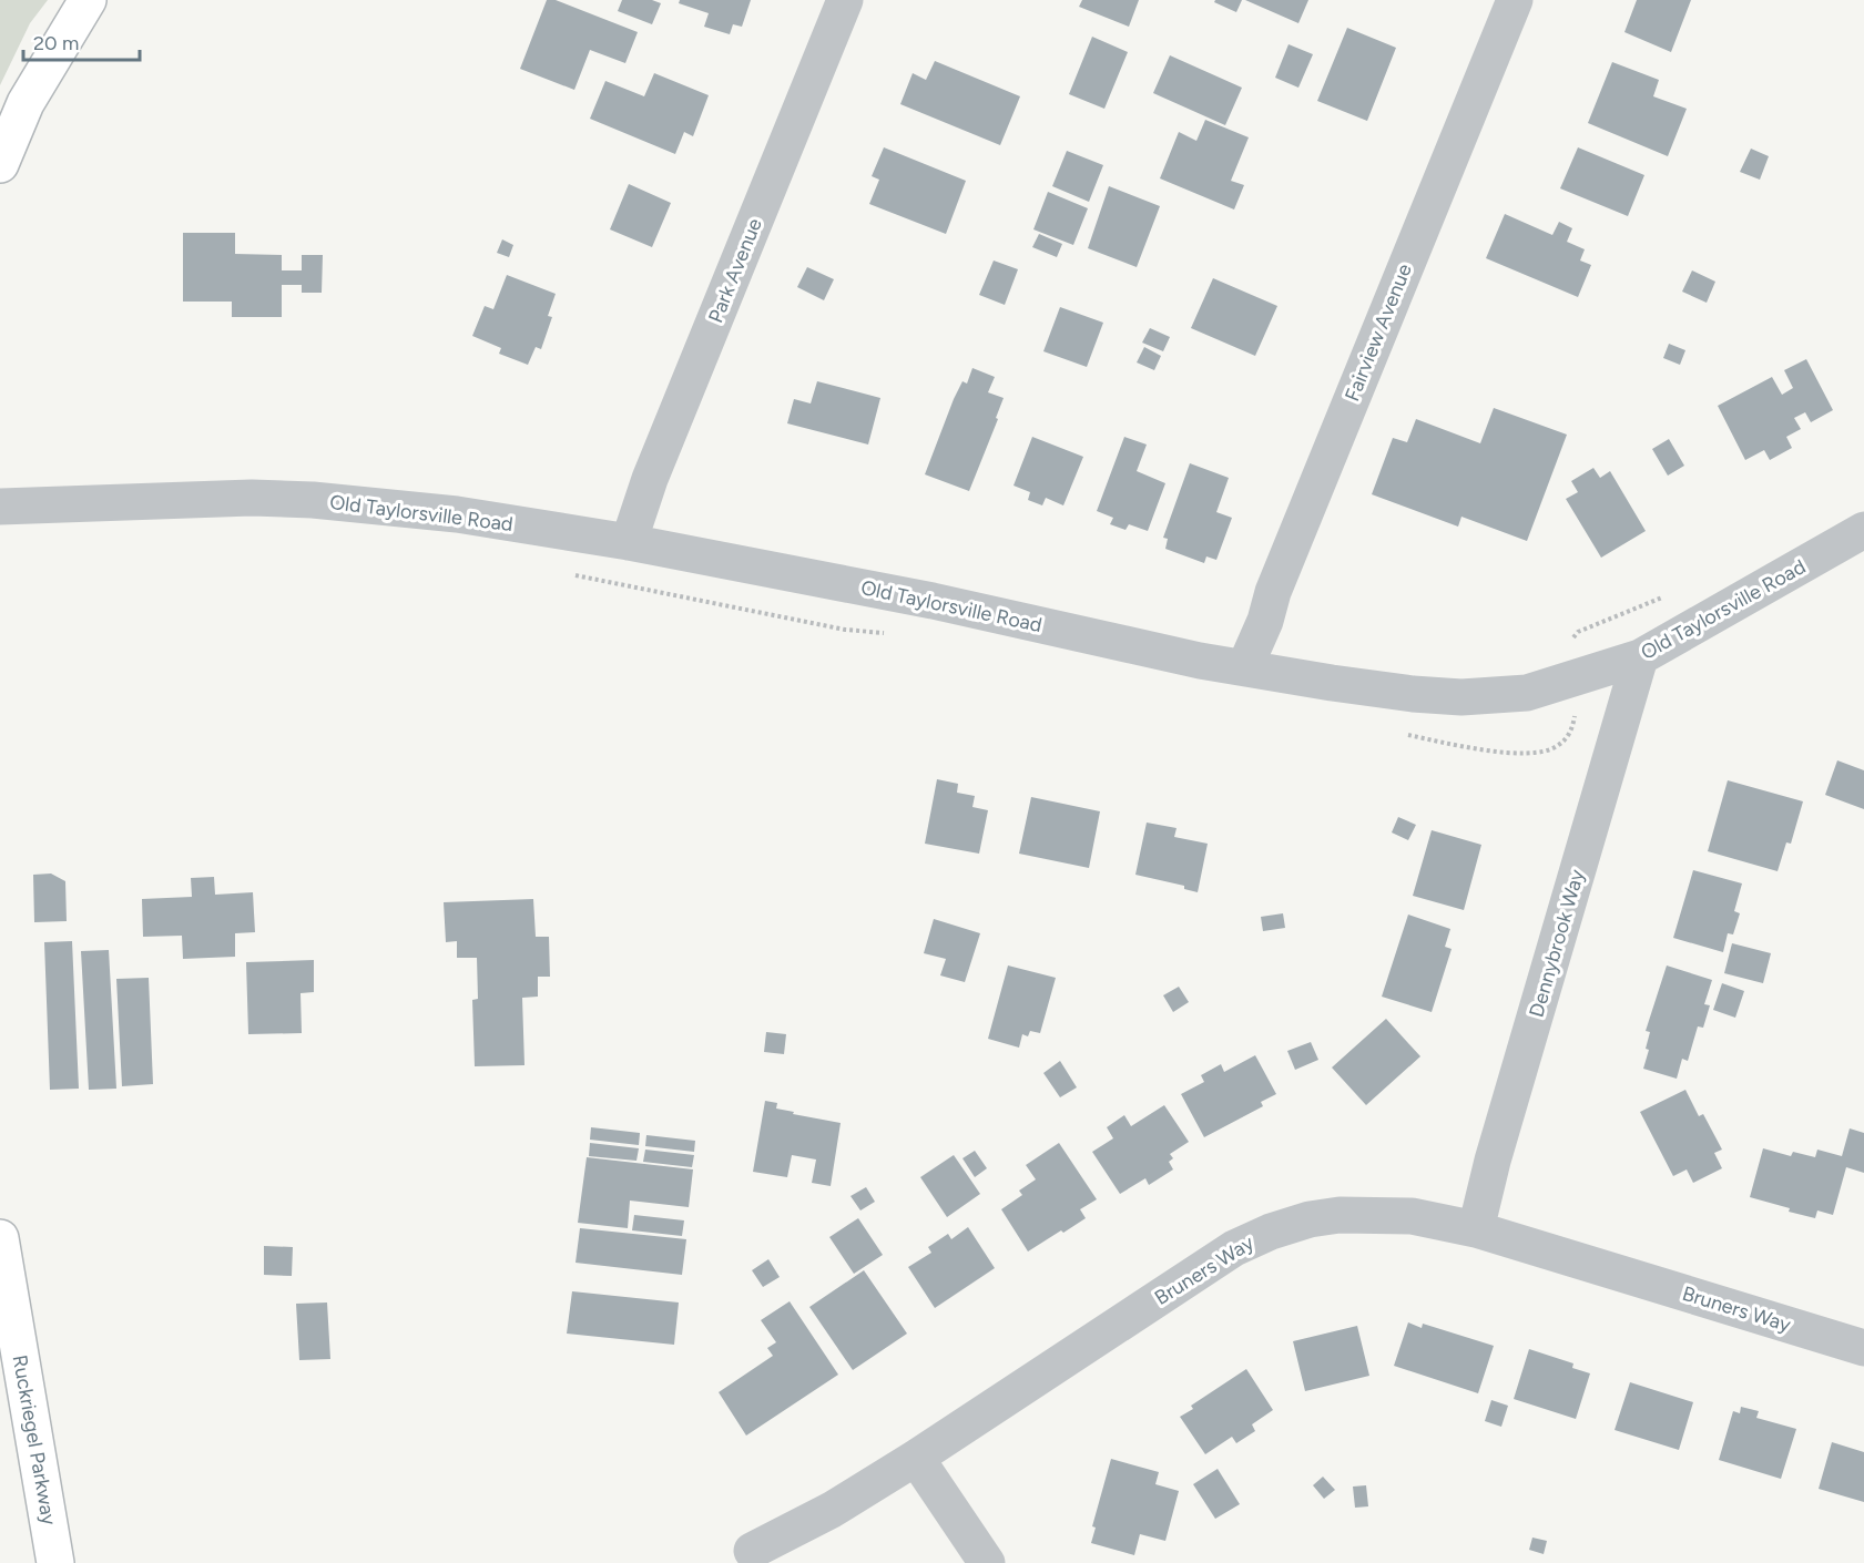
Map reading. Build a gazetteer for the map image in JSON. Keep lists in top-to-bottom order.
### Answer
{
  "streets": {
    "main road": ["Ruckriegel Parkway"],
    "street": [
      "Park Avenue",
      "Fairview Avenue",
      "Old Taylorsville Road",
      "Dennybrook Way",
      "Bruners Way"
    ]
  },
  "crossings": [
    ["Park Avenue", "Old Taylorsville Road"],
    ["Fairview Avenue", "Old Taylorsville Road"],
    ["Old Taylorsville Road", "Dennybrook Way"],
    ["Dennybrook Way", "Bruners Way"]
  ],
  "scale_bar": "20 m"
}
